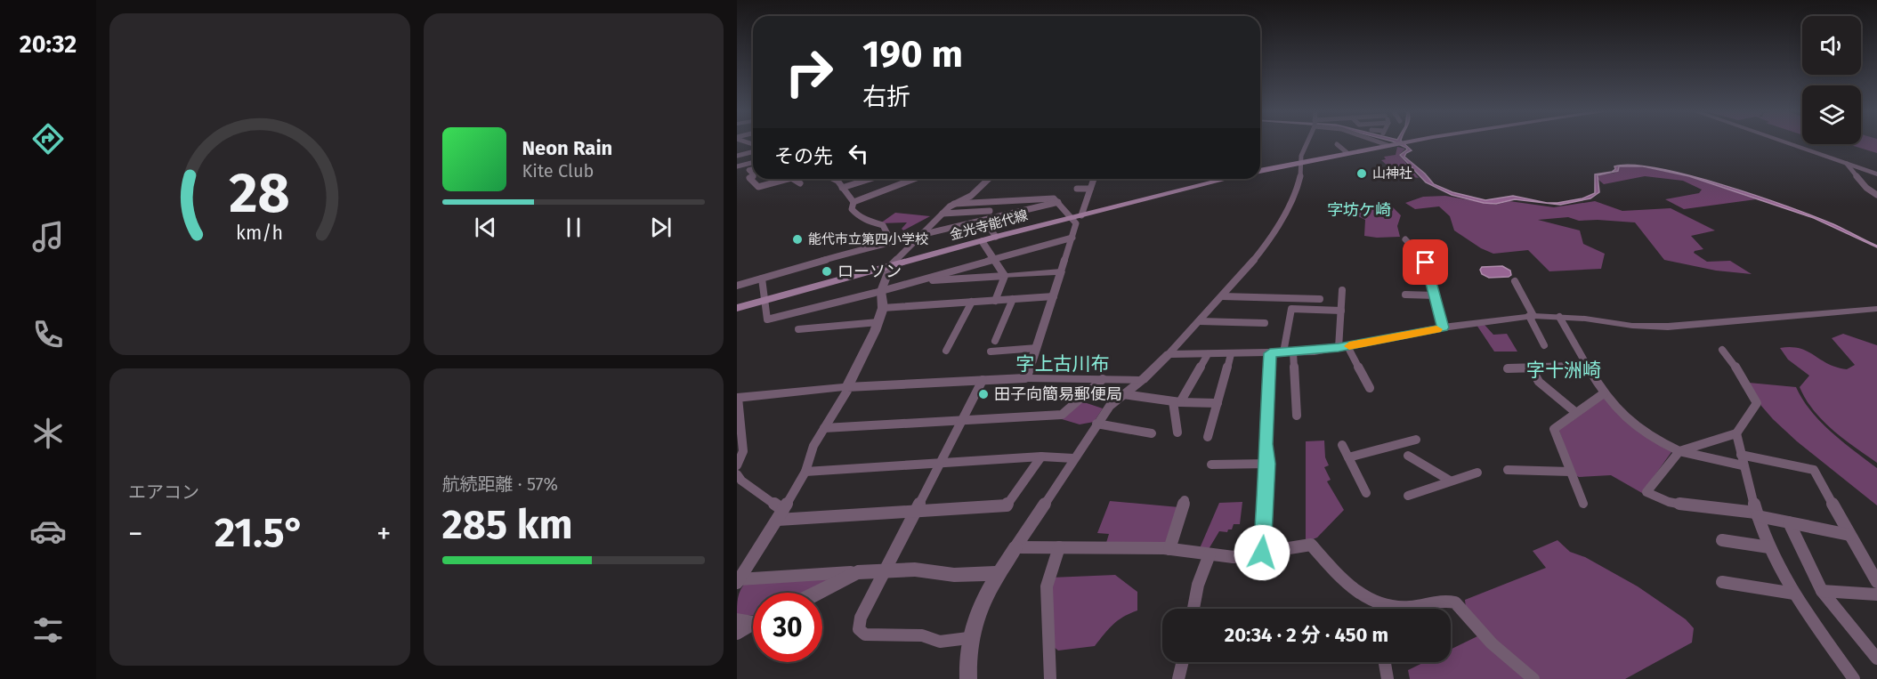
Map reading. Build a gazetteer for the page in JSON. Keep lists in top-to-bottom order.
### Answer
{
  "streets": {
    "main road": ["金光寺能代線"]
  },
  "districts": ["字坊ケ崎", "字上古川布", "字十洲崎"],
  "places": [
    "山神社",
    "能代市立第四小学校",
    "ローソン",
    "田子向簡易郵便局"
  ],
  "page": {
    "tabs": "20:32",
    "turn": ["190 m", "右折"],
    "song": ["Neon Rain", "Kite Club"],
    "then": "その先",
    "tile": [
      "エアコン",
      ["航続距離 · 57%", "285 km"]
    ],
    "heat": ["−", "21.5°", "+"],
    "limit": "30",
    "trip": "20:34 · 2 分 · 450 m",
    "gauge": ["28", "km/h"]
  }
}
